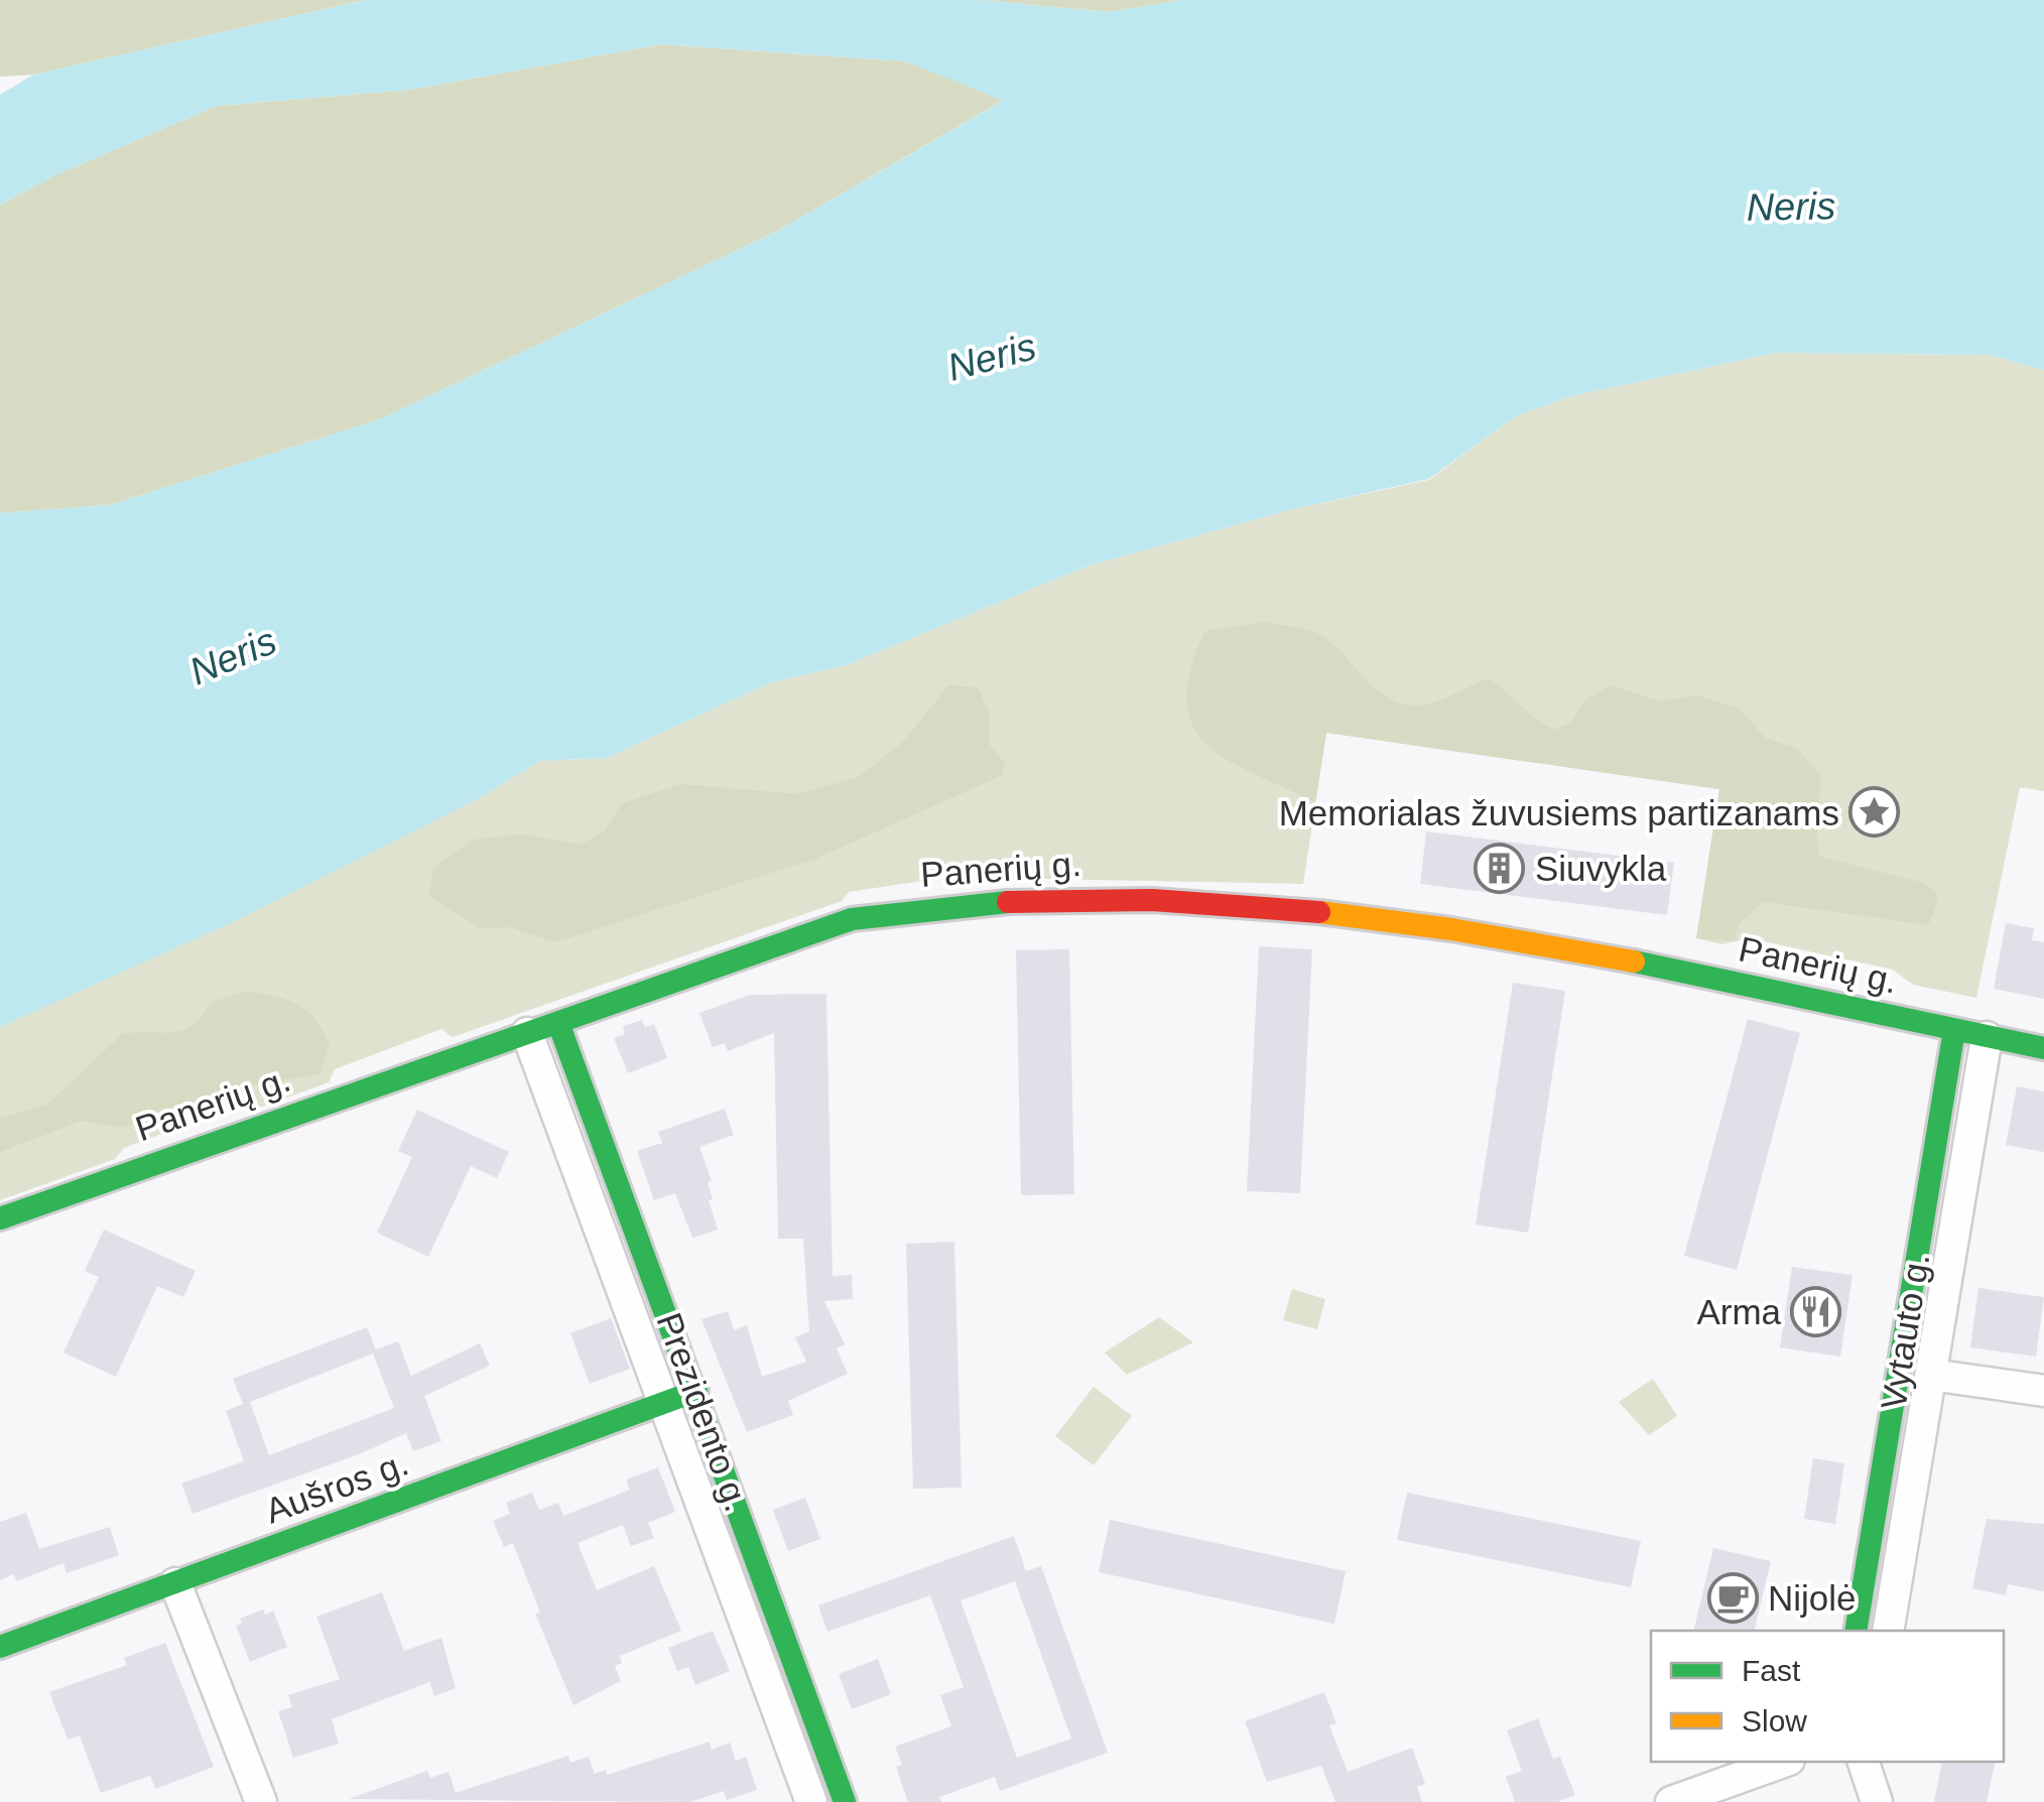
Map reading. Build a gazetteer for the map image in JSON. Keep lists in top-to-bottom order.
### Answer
{
  "streets": {
    "street": [
      "Panerių g.",
      "Vytauto g.",
      "Prezidento g.",
      "Aušros g."
    ]
  },
  "crossings": [
    ["Panerių g.", "Vytauto g."],
    ["Panerių g.", "Prezidento g."],
    ["Prezidento g.", "Aušros g."]
  ],
  "water": ["Neris"],
  "places": {
    "place": ["Memorialas žuvusiems partizanams"],
    "building": ["Siuvykla"],
    "restaurant": ["Arma"],
    "cafe": ["Nijolė"]
  },
  "legend": ["Fast", "Slow"]
}
